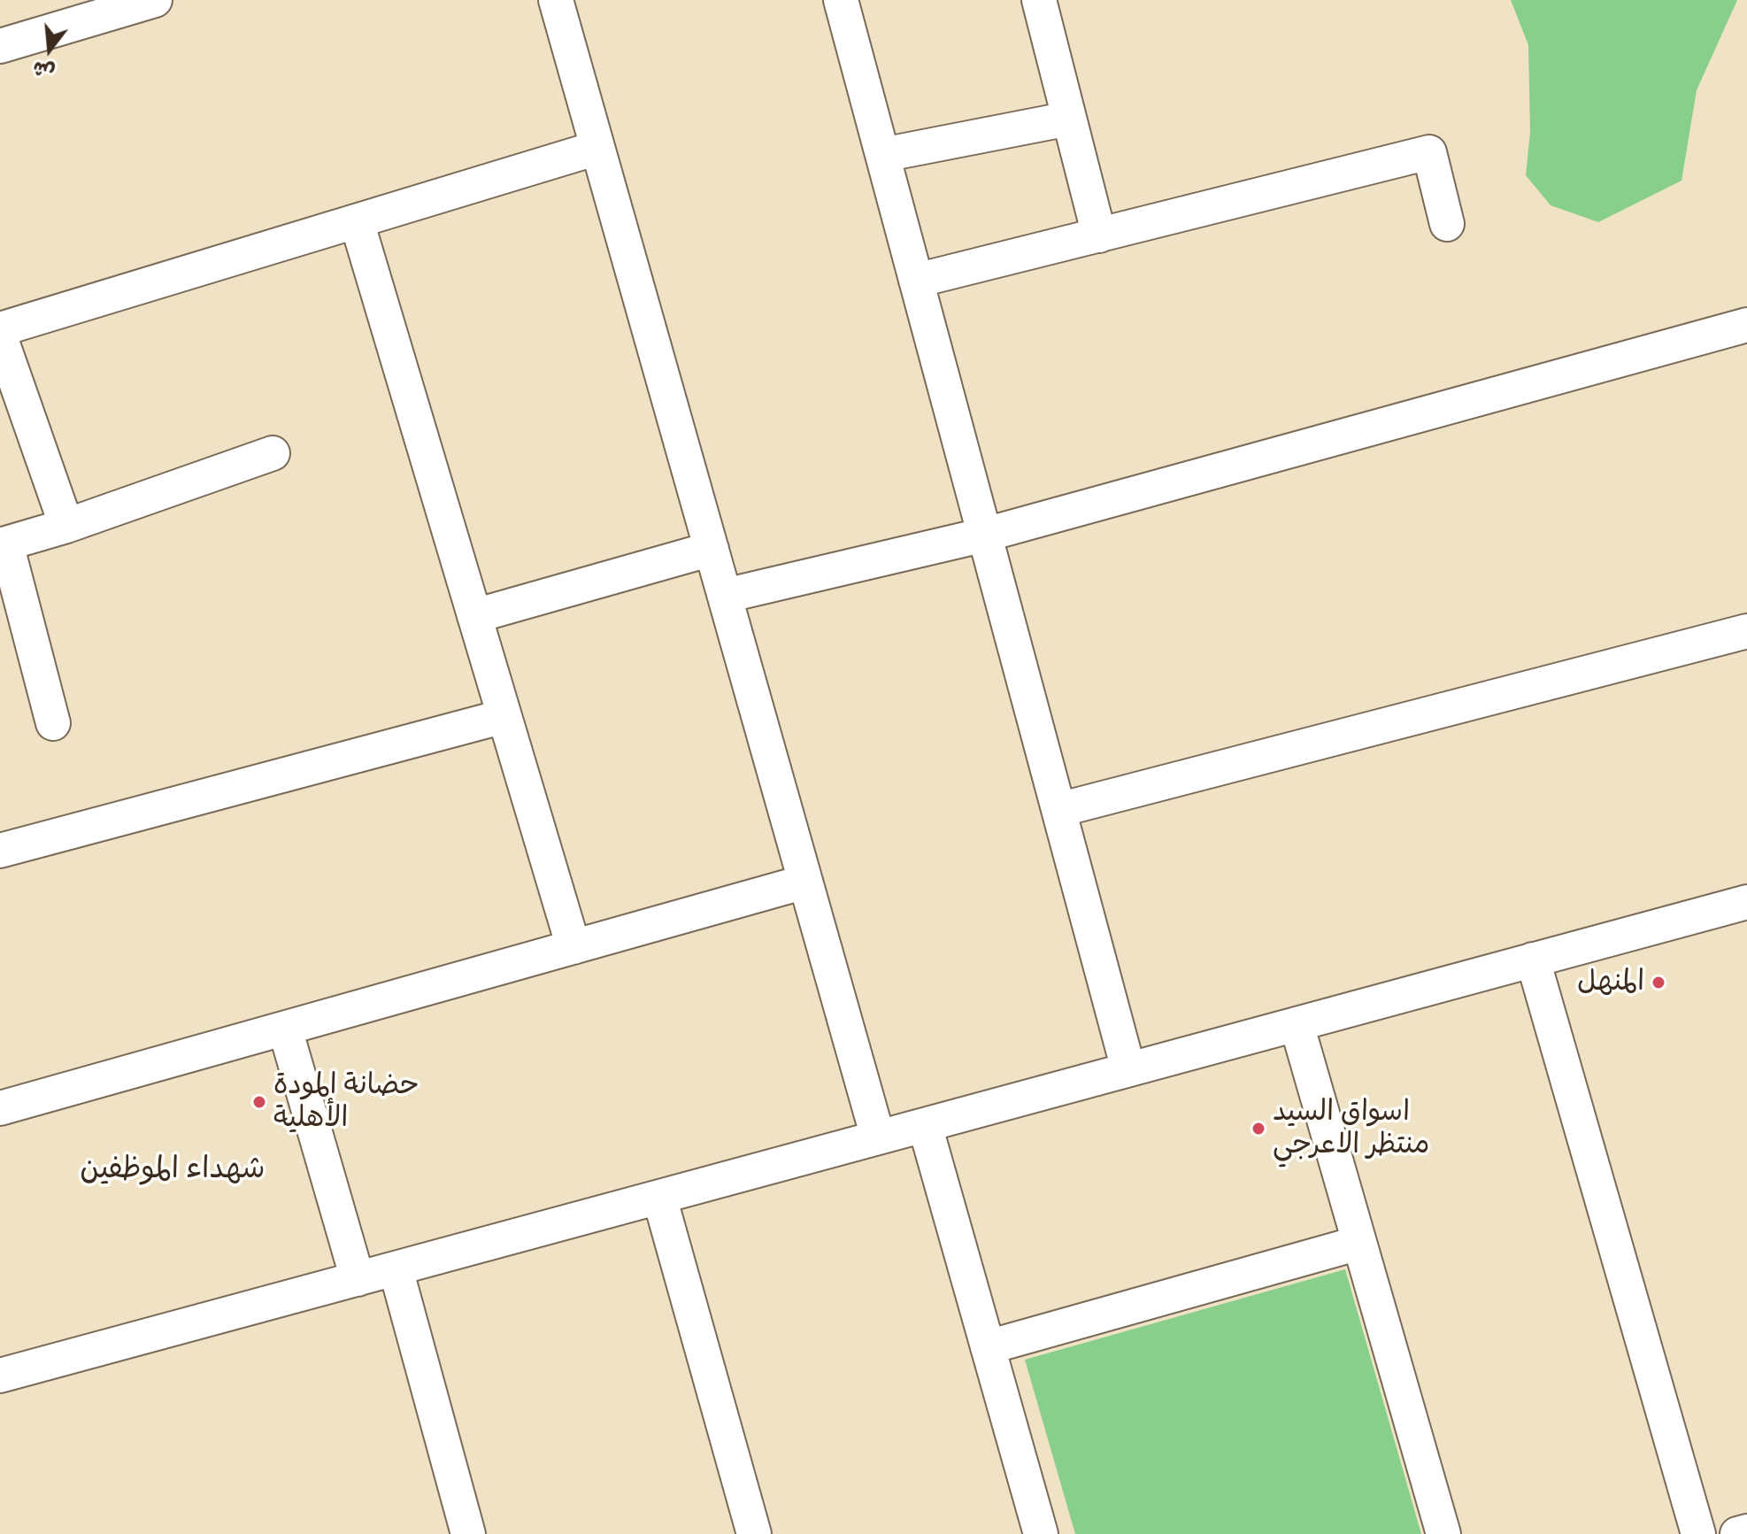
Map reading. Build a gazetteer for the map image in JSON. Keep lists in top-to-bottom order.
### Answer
{
  "districts": ["شهداء الموظفين"],
  "places": ["المنهل", "حضانة المودة الأهلية", "اسواق السيد منتظر الاعرجي"],
  "north": "bottom"
}
